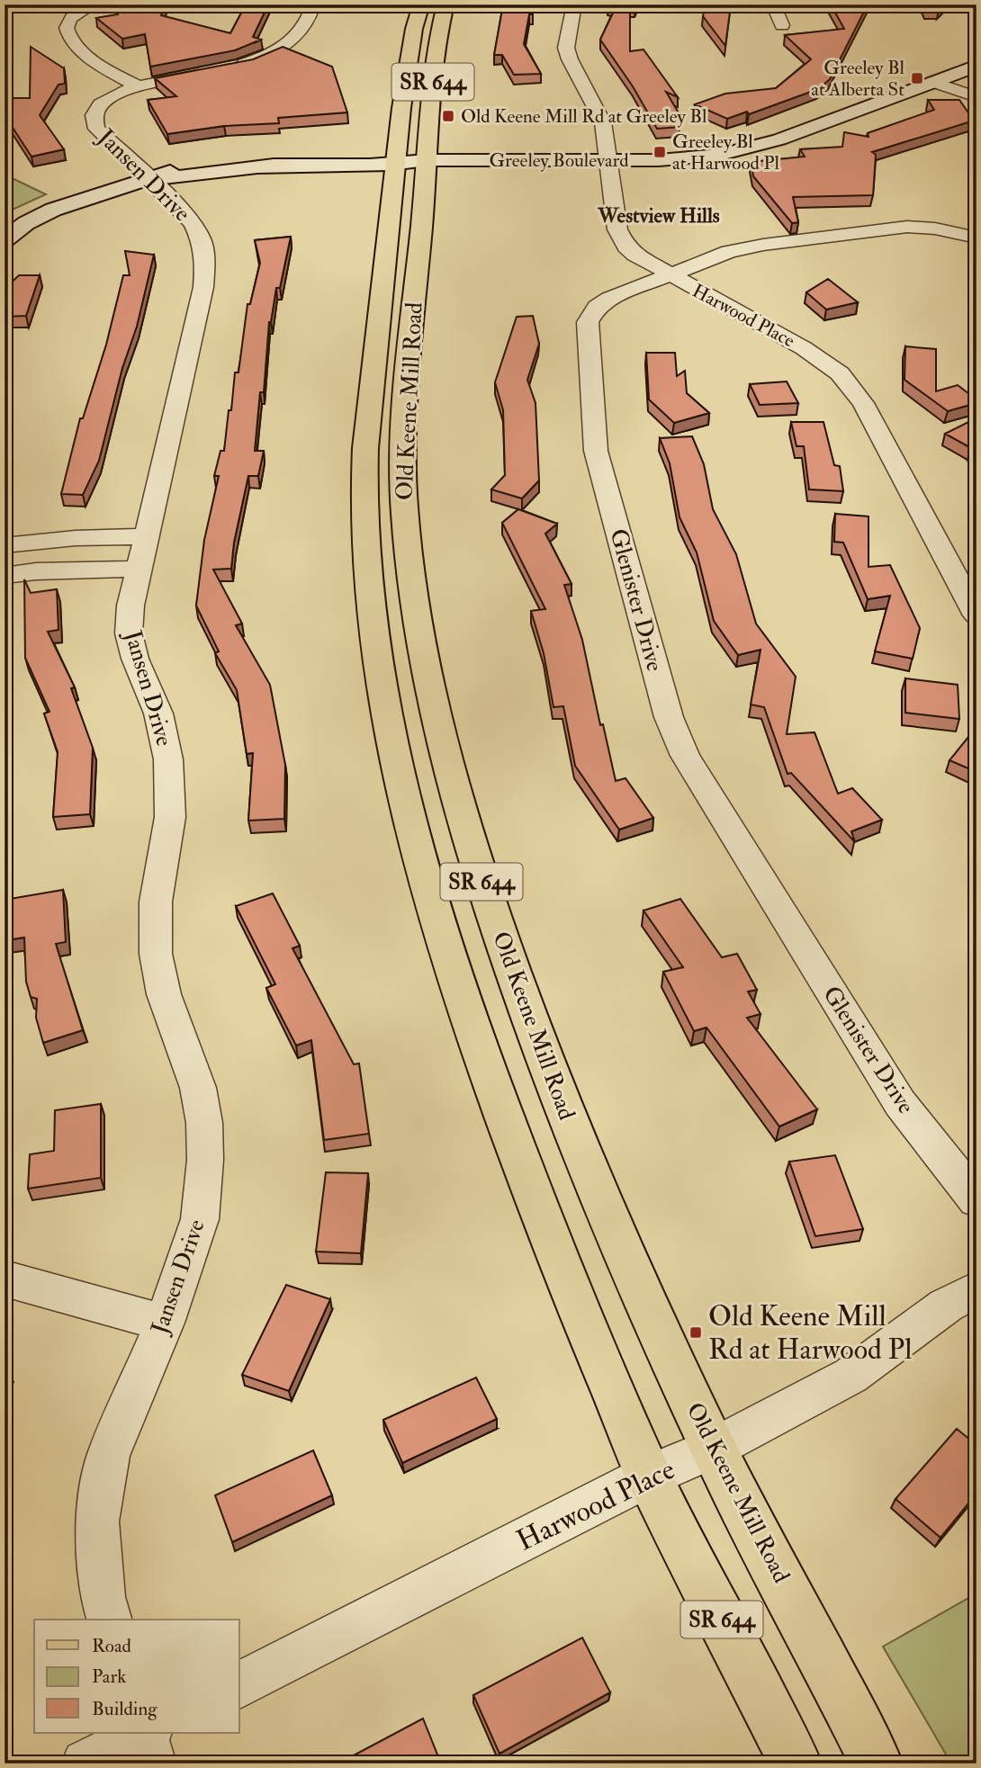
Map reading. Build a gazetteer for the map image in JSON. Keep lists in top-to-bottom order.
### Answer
{
  "streets": {
    "main road": ["SR 644", "Old Keene Mill Road"],
    "street": [
      "Greeley Boulevard",
      "Jansen Drive",
      "Harwood Place",
      "Glenister Drive"
    ]
  },
  "crossings": [
    ["Greeley Boulevard", "Jansen Drive"],
    ["Greeley Boulevard", "Harwood Place"],
    ["Greeley Boulevard", "Old Keene Mill Road"],
    ["Harwood Place", "Old Keene Mill Road"],
    ["Harwood Place", "Glenister Drive"]
  ],
  "districts": ["Westview Hills"],
  "places": {
    "transit": [
      "Greeley Bl at Alberta St",
      "Old Keene Mill Rd at Greeley Bl",
      "Greeley Bl at Harwood Pl",
      "Old Keene Mill Rd at Harwood Pl"
    ]
  },
  "legend": ["Road", "Park", "Building"]
}
